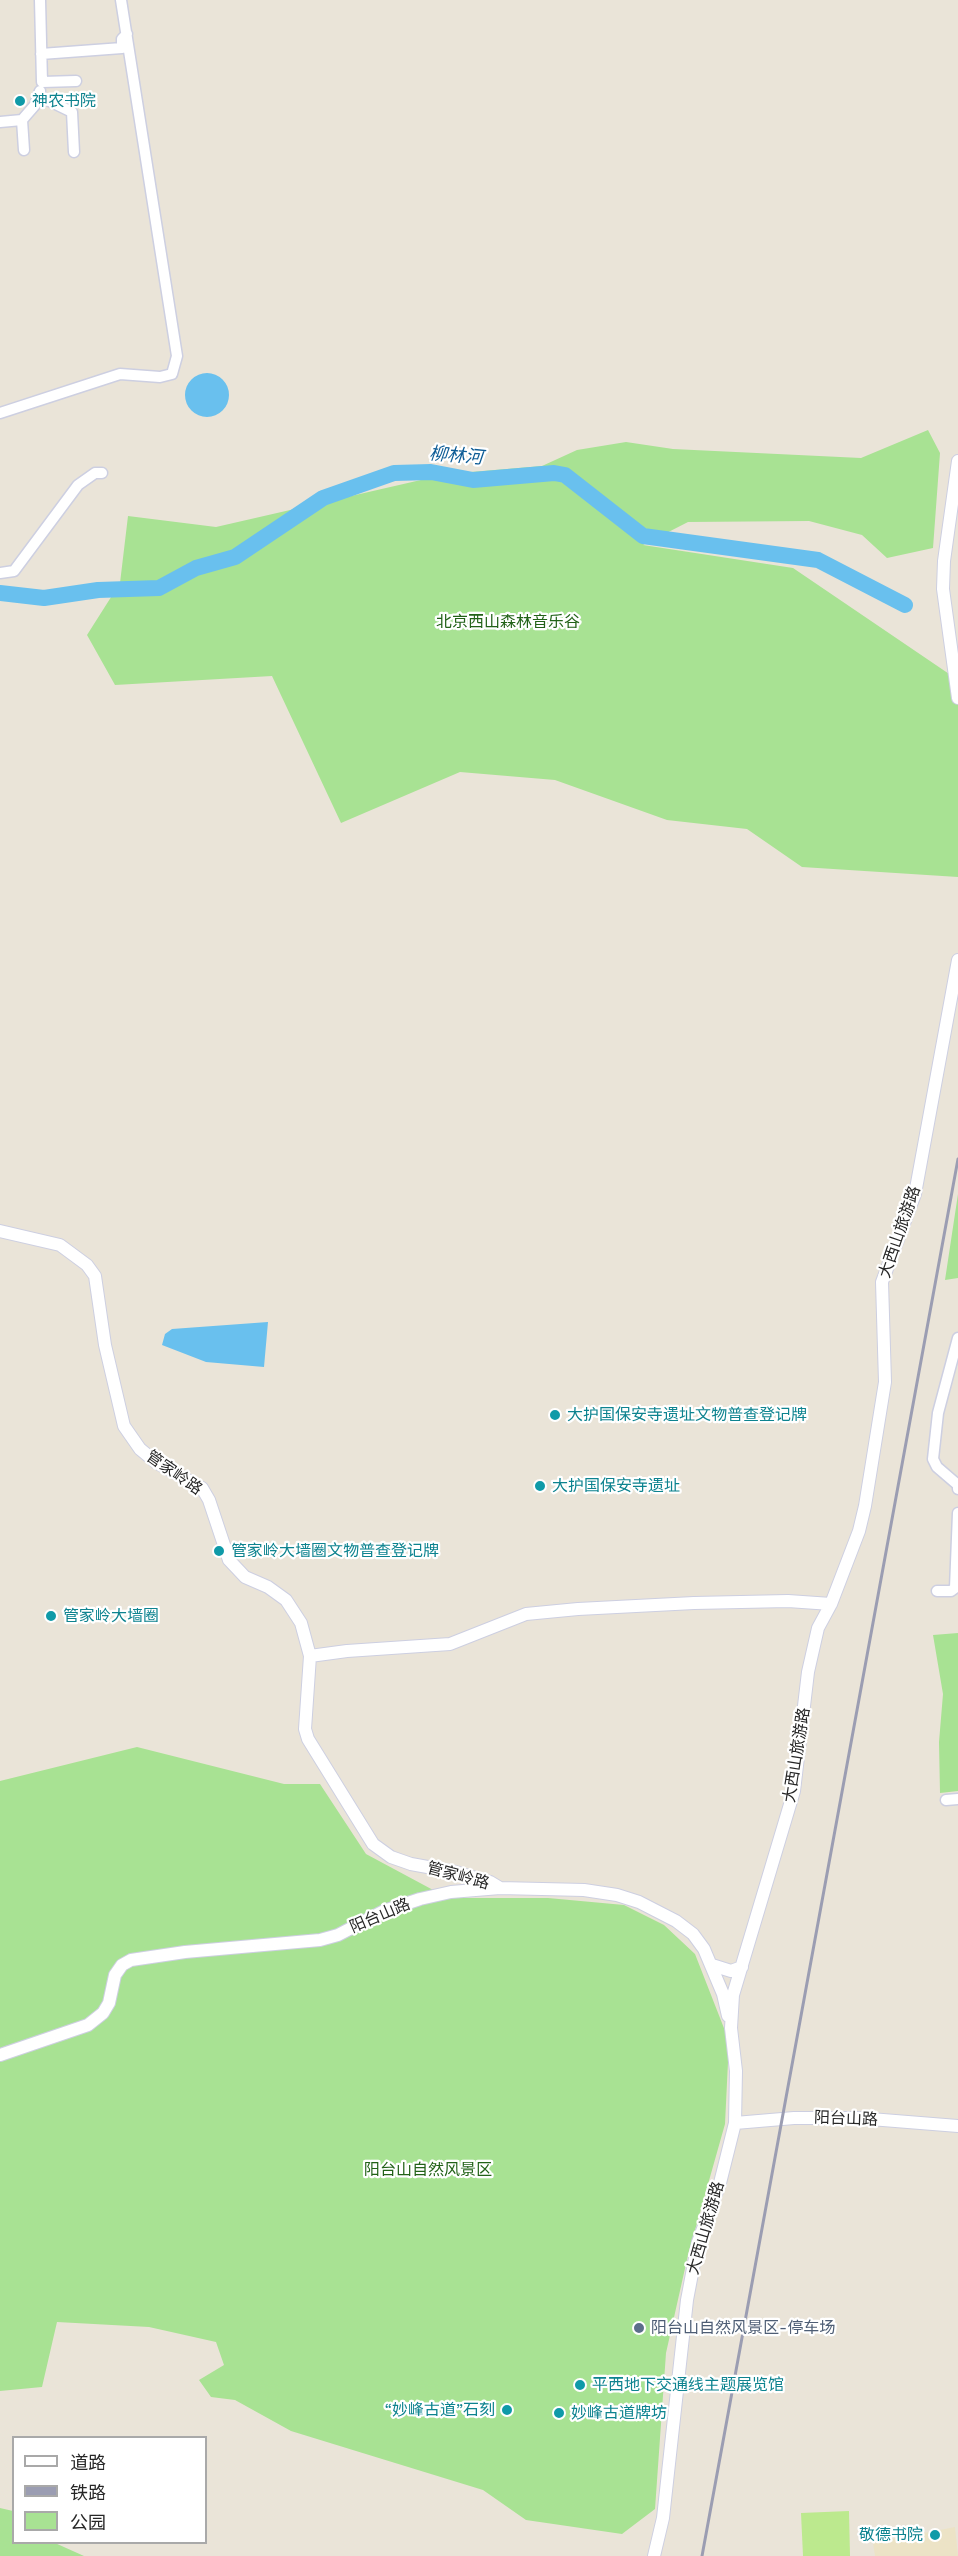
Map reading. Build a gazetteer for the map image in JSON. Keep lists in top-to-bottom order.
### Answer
{
  "streets": {
    "street": ["大西山旅游路", "管家岭路", "阳台山路"]
  },
  "crossings": [
    ["大西山旅游路", "阳台山路"],
    ["管家岭路", "阳台山路"]
  ],
  "water": ["柳林河"],
  "parks": ["北京西山森林音乐谷", "阳台山自然风景区"],
  "places": [
    "神农书院",
    "大护国保安寺遗址文物普查登记牌",
    "大护国保安寺遗址",
    "管家岭大墙圈文物普查登记牌",
    "管家岭大墙圈",
    "阳台山自然风景区-停车场",
    "平西地下交通线主题展览馆",
    "“妙峰古道”石刻",
    "妙峰古道牌坊",
    "敬德书院"
  ],
  "legend": ["道路", "铁路", "公园"]
}
